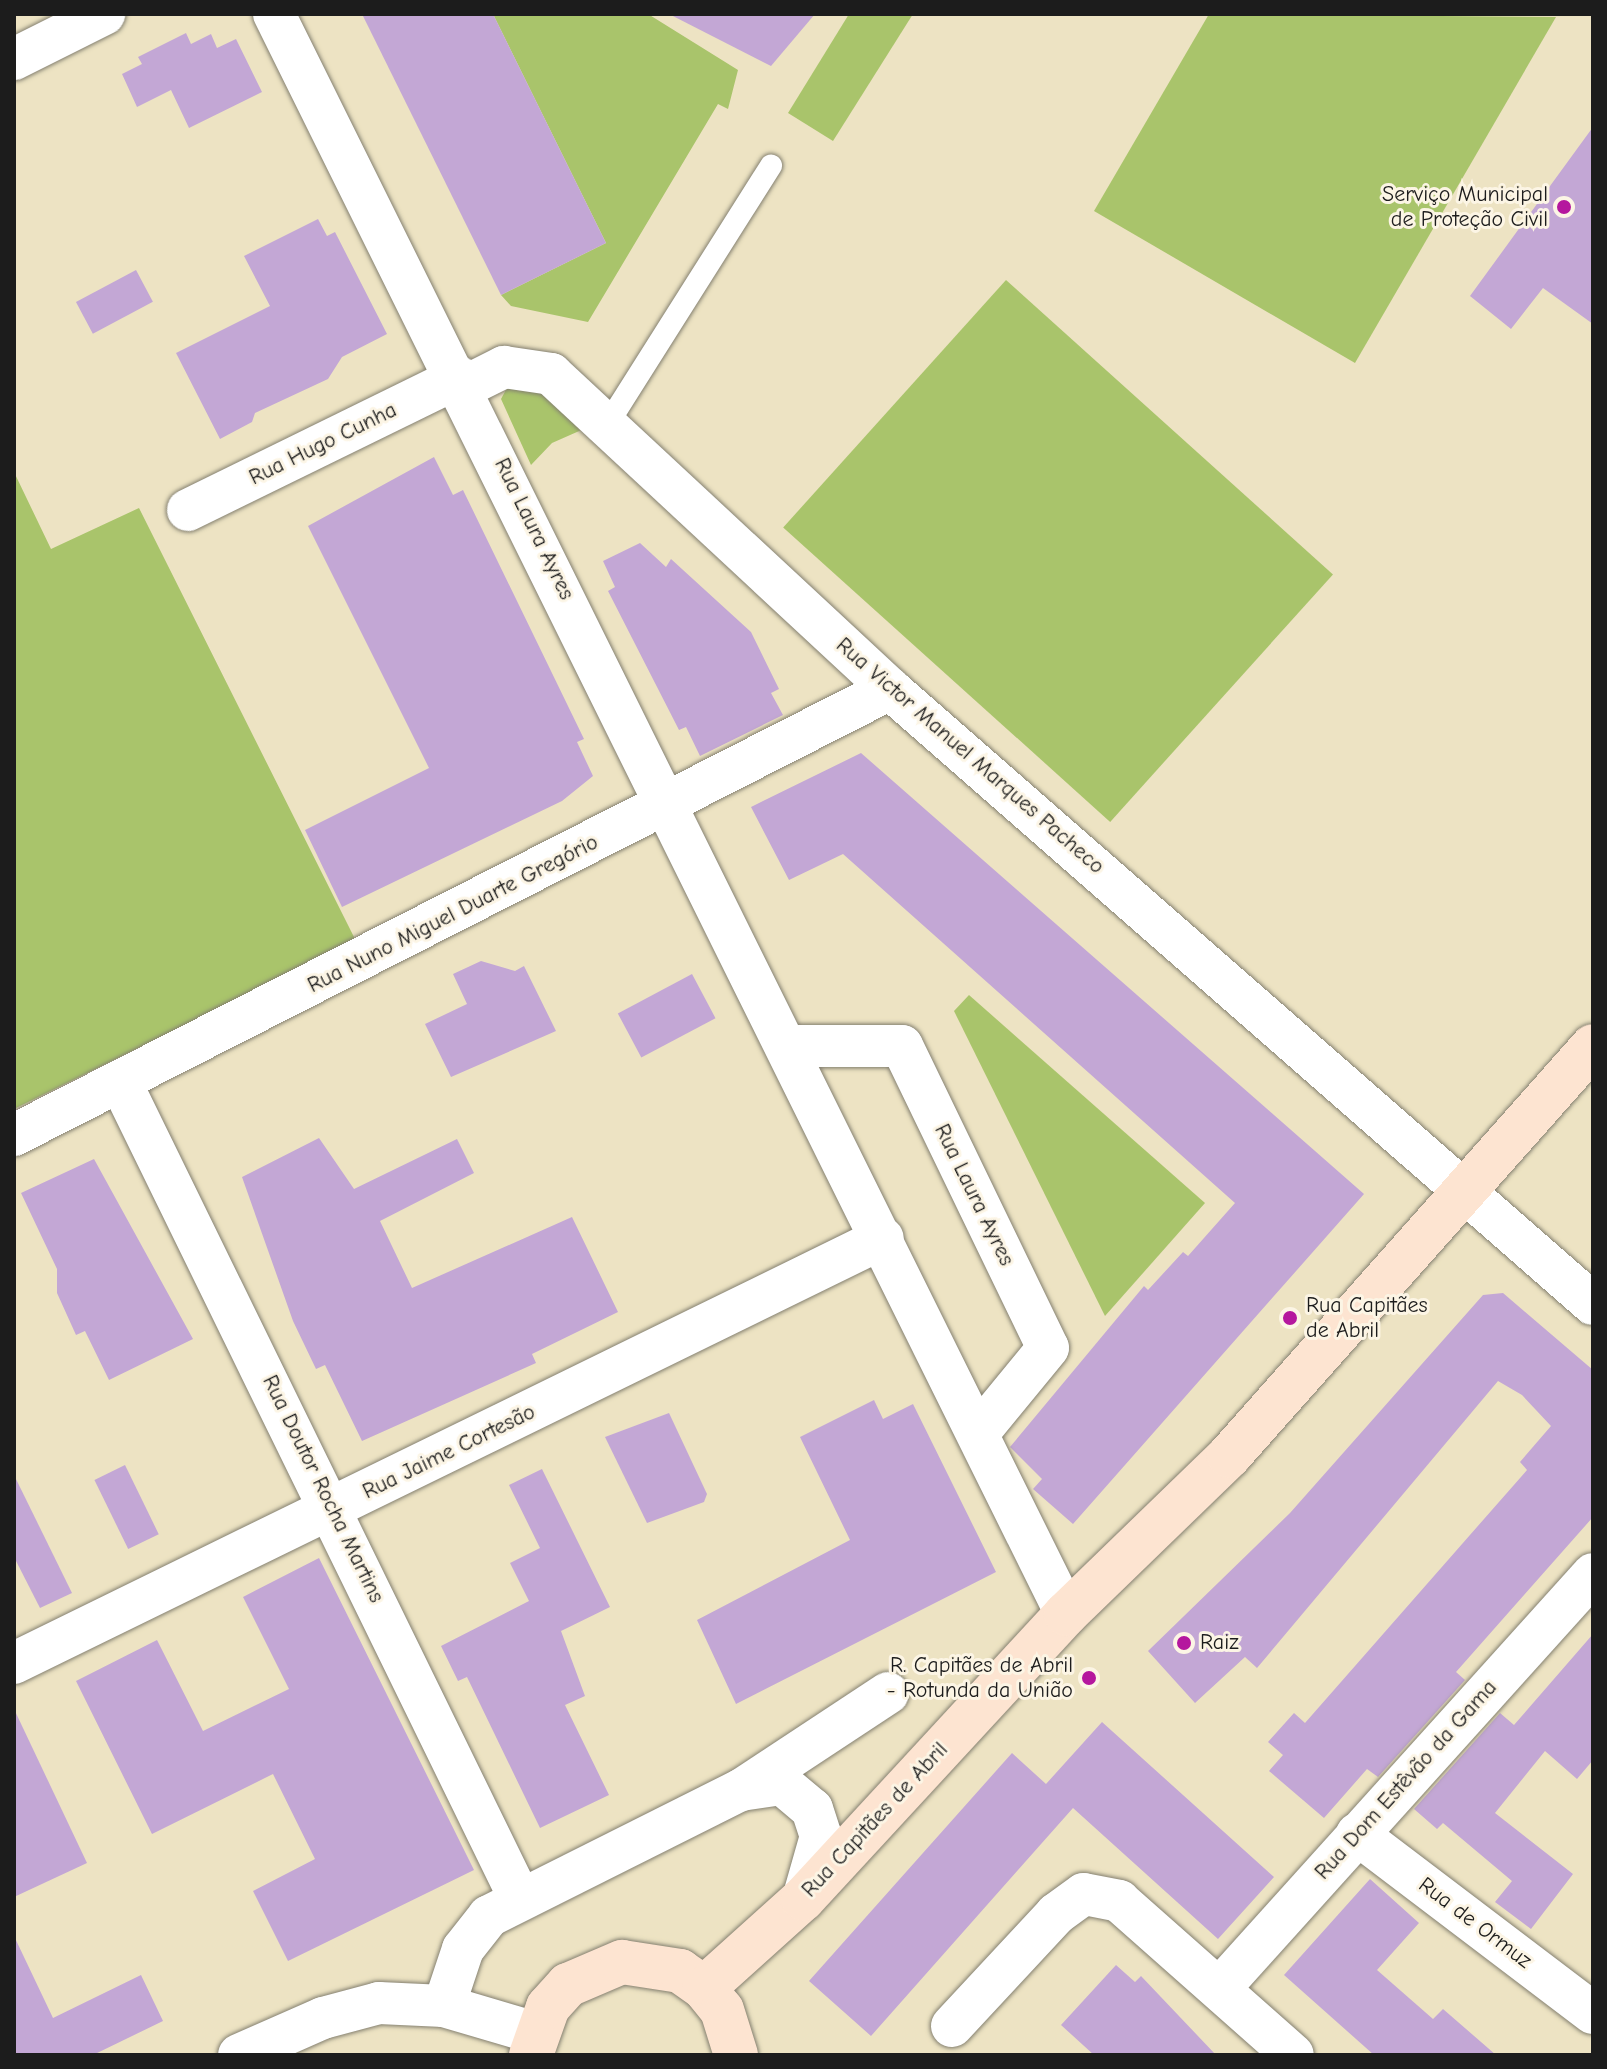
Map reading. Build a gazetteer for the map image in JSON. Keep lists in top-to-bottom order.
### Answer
{
  "streets": {
    "main road": ["Rua Capitães de Abril"],
    "street": [
      "Rua Hugo Cunha",
      "Rua Laura Ayres",
      "Rua Victor Manuel Marques Pacheco",
      "Rua Nuno Miguel Duarte Gregório",
      "Rua Jaime Cortesão",
      "Rua Doutor Rocha Martins",
      "Rua Dom Estêvão da Gama",
      "Rua de Ormuz"
    ]
  },
  "crossings": [
    ["Rua Hugo Cunha", "Rua Laura Ayres"],
    ["Rua Hugo Cunha", "Rua Victor Manuel Marques Pacheco"],
    ["Rua Laura Ayres", "Rua Victor Manuel Marques Pacheco"],
    ["Rua Laura Ayres", "Rua Nuno Miguel Duarte Gregório"],
    ["Rua Laura Ayres", "Rua Jaime Cortesão"],
    ["Rua Laura Ayres", "Rua Capitães de Abril"],
    ["Rua Victor Manuel Marques Pacheco", "Rua Nuno Miguel Duarte Gregório"],
    ["Rua Victor Manuel Marques Pacheco", "Rua Capitães de Abril"],
    ["Rua Nuno Miguel Duarte Gregório", "Rua Doutor Rocha Martins"],
    ["Rua Jaime Cortesão", "Rua Doutor Rocha Martins"],
    ["Rua Dom Estêvão da Gama", "Rua de Ormuz"]
  ],
  "places": [
    "Serviço Municipal de Proteção Civil",
    "Rua Capitães de Abril",
    "Raiz",
    "R. Capitães de Abril - Rotunda da União"
  ]
}
